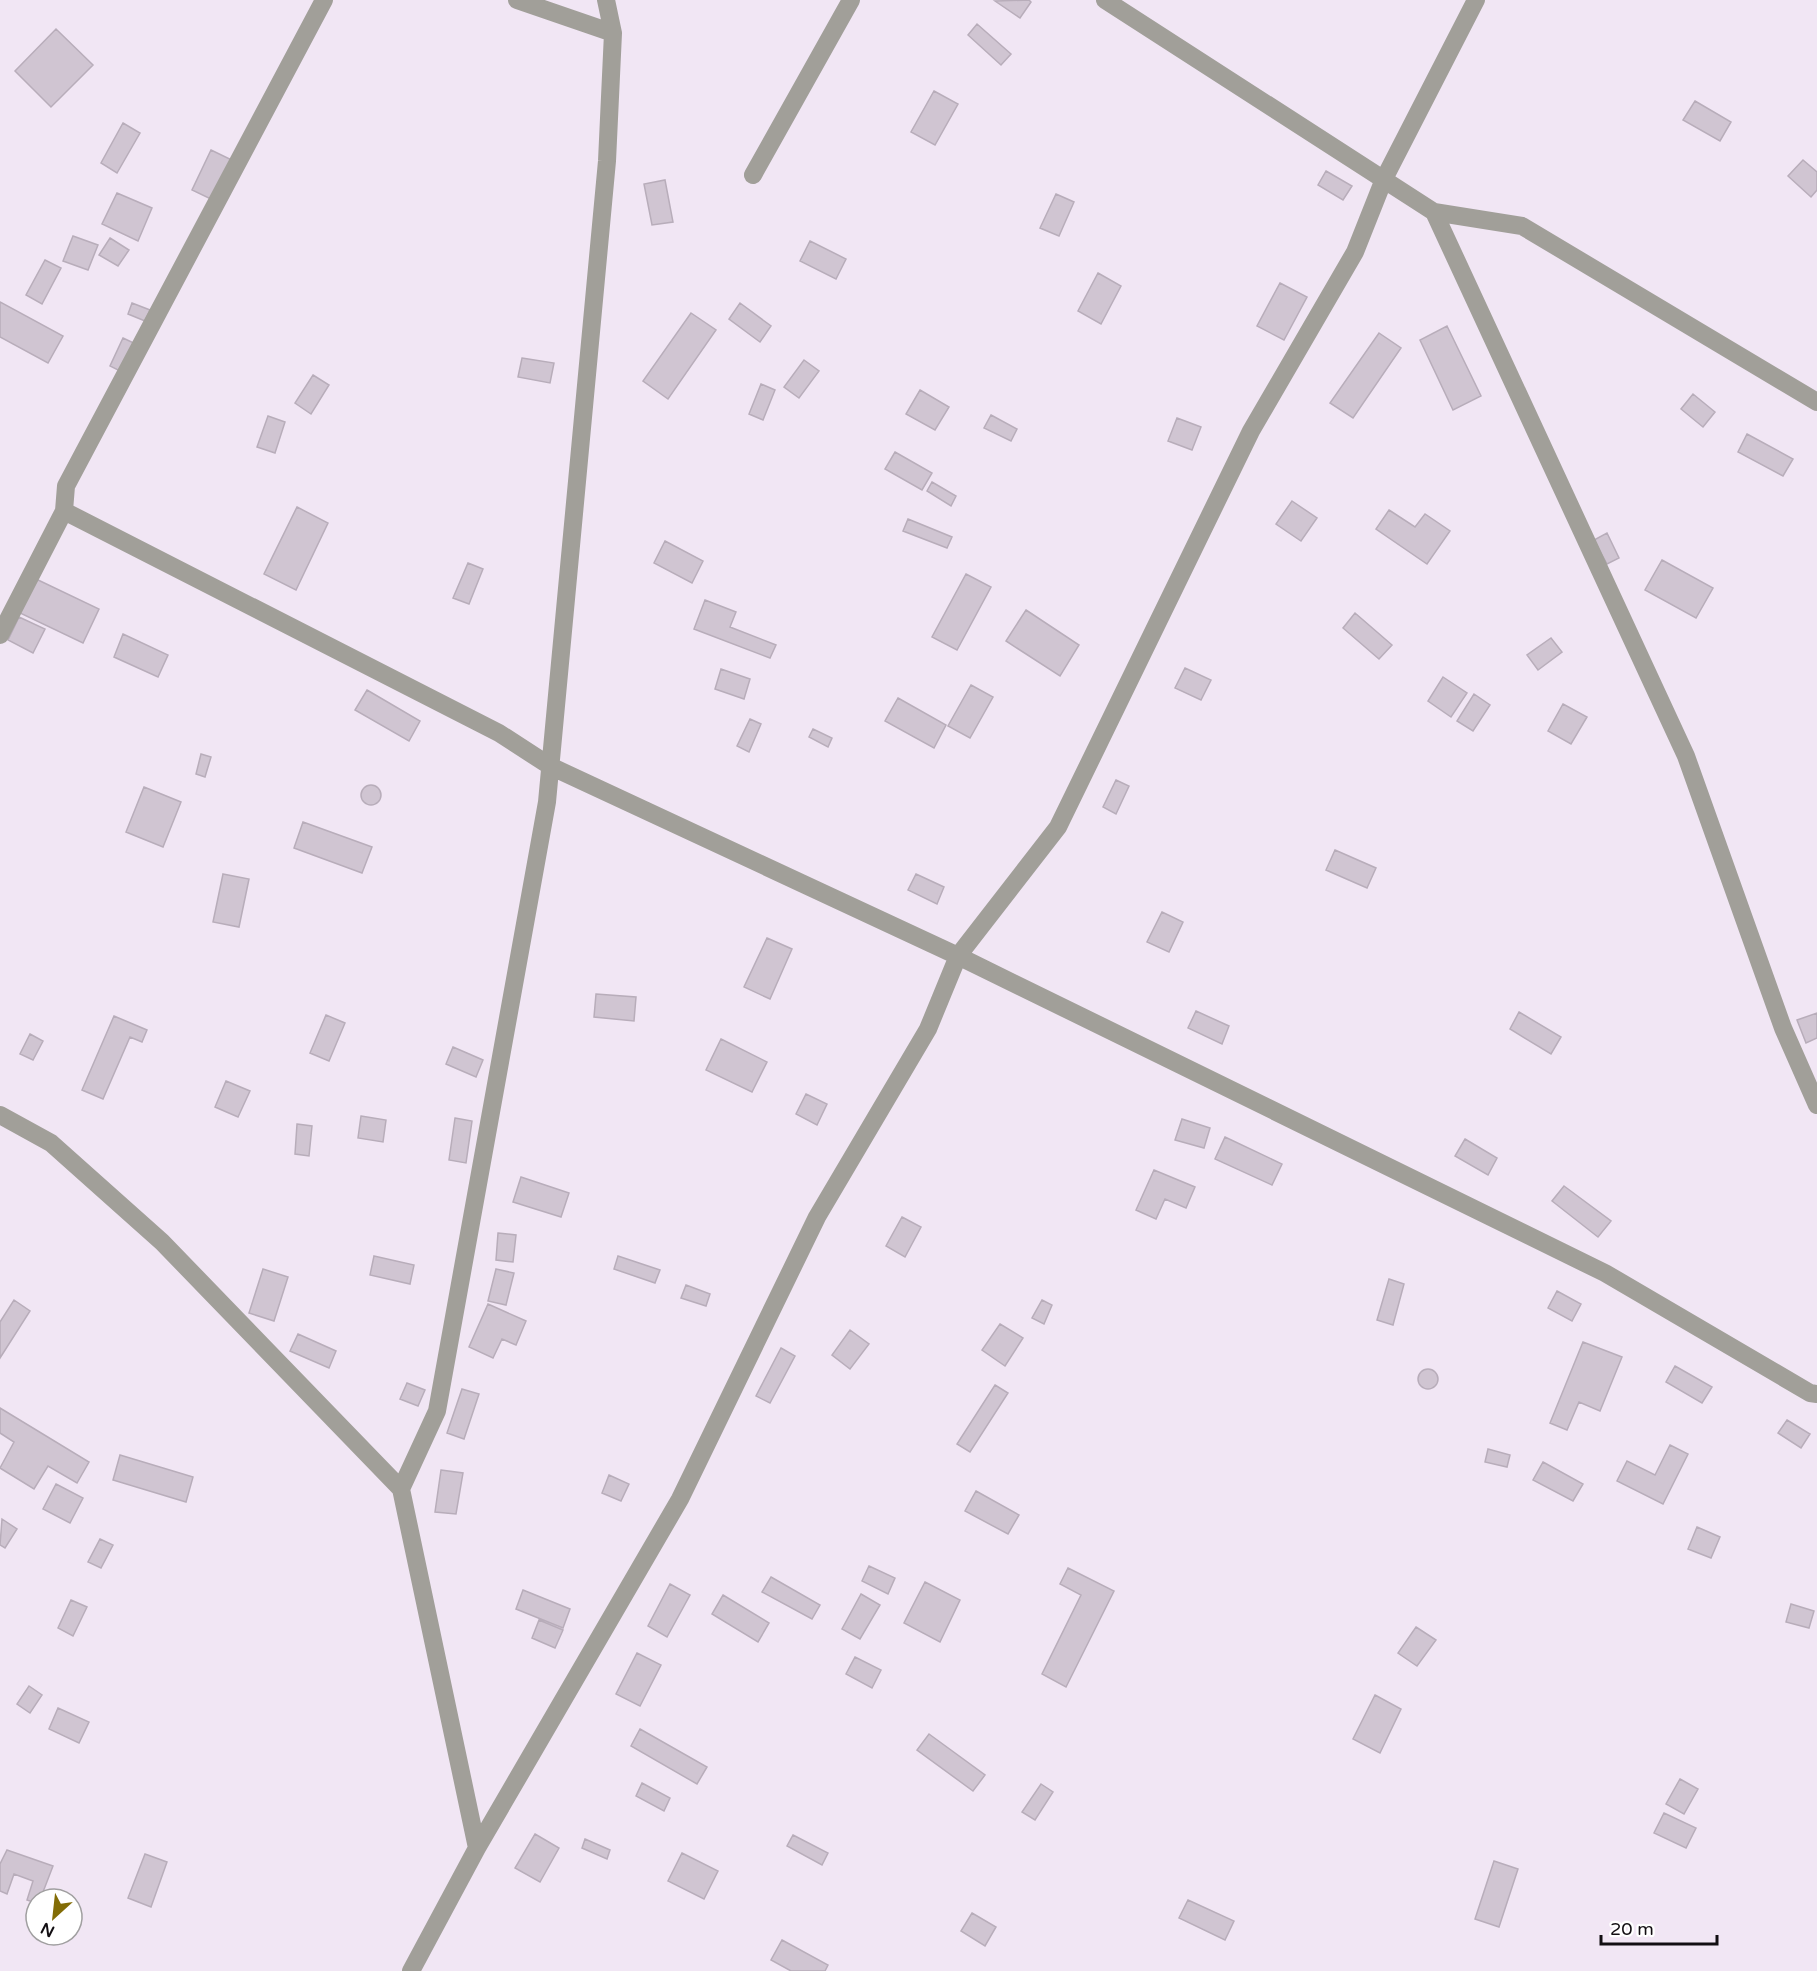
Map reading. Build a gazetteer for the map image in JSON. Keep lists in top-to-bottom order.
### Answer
{
  "scale_bar": "20 m",
  "north": "bottom left"
}
